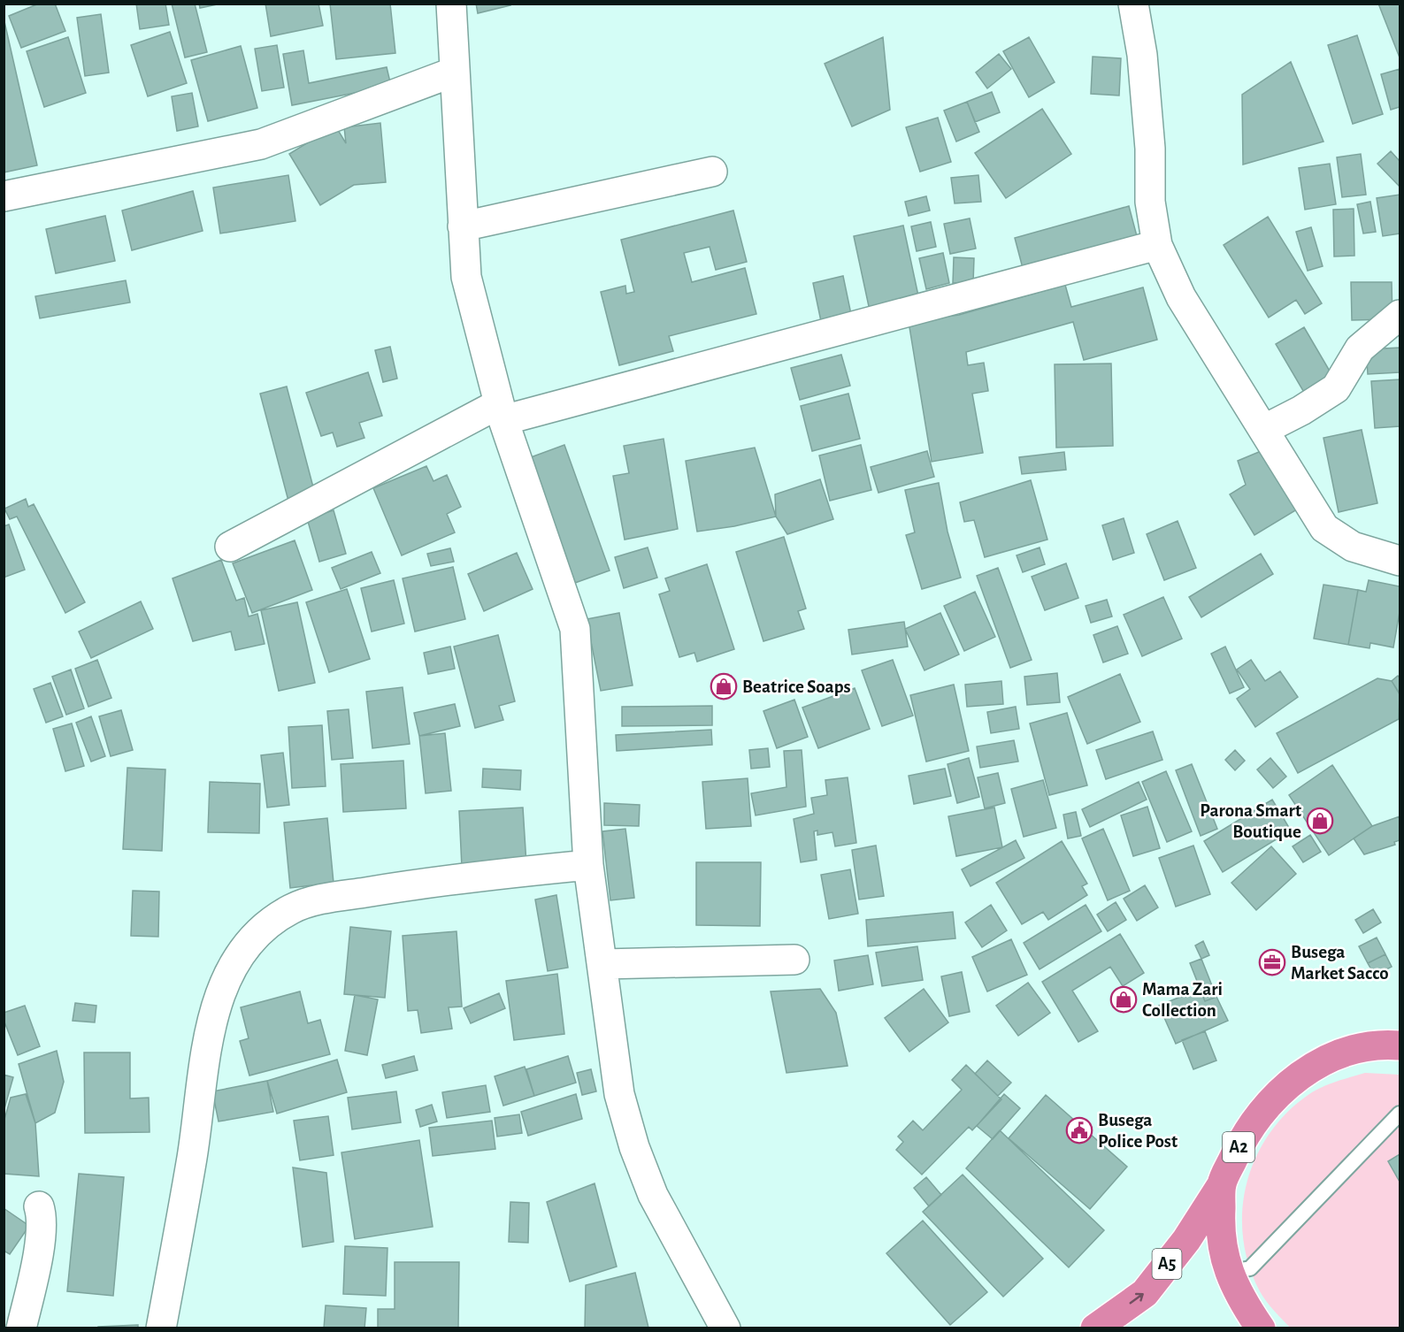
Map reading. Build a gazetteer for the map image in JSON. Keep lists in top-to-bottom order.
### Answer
{
  "streets": {
    "highway": ["A2", "A5"]
  },
  "crossings": [
    ["A2", "A5"]
  ],
  "places": {
    "shop": ["Beatrice Soaps", "Parona Smart Boutique", "Mama Zari Collection"],
    "office": ["Busega Market Sacco"],
    "public building": ["Busega Police Post"]
  }
}
